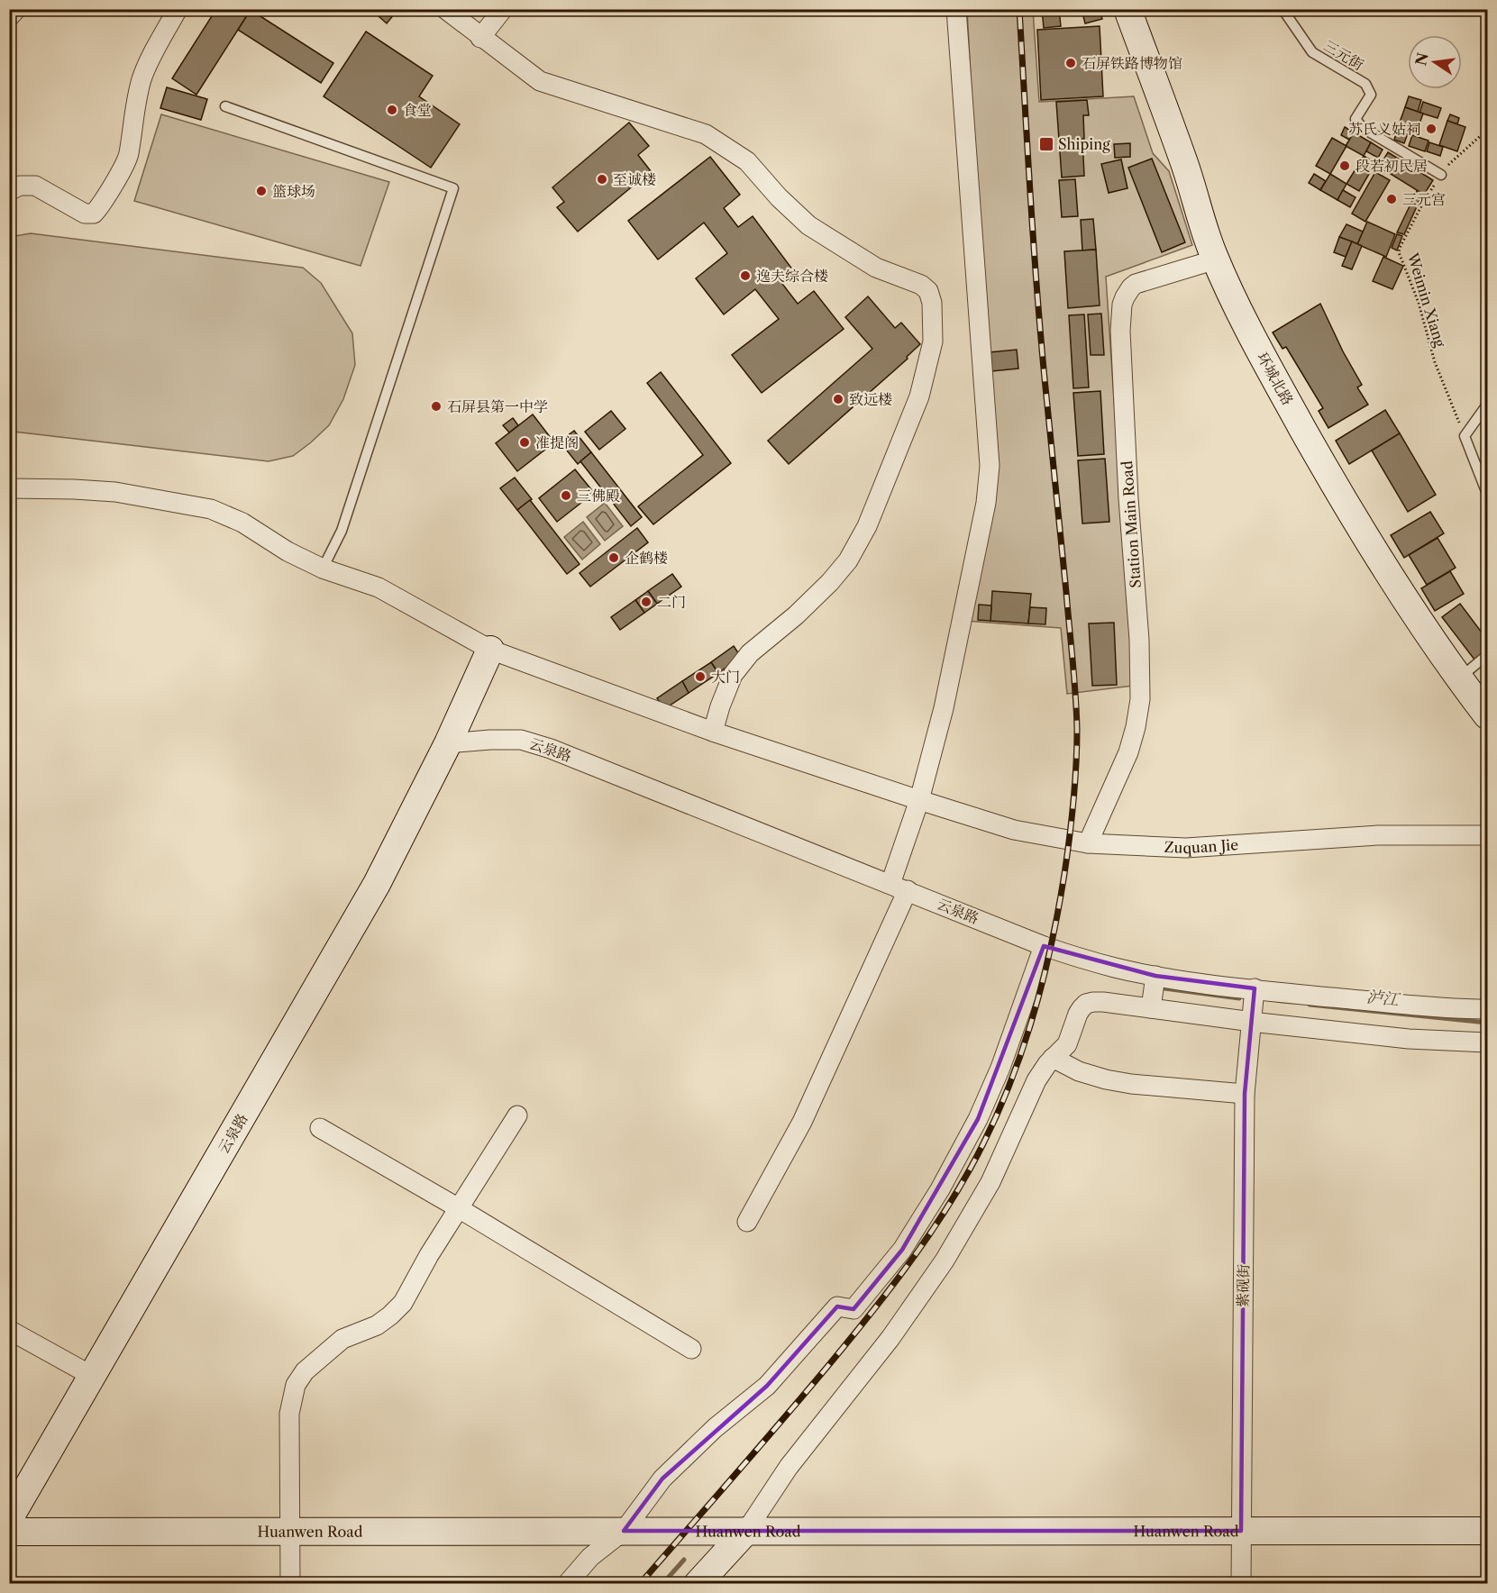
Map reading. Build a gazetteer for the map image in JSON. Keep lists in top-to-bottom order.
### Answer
{
  "streets": {
    "street": [
      "环城北路",
      "Station Main Road",
      "云泉路",
      "Zuquan Jie",
      "紫砚街",
      "Huanwen Road"
    ],
    "lane": ["三元街"],
    "path": ["Weimin Xiang"]
  },
  "crossings": [
    ["三元街", "Weimin Xiang"],
    ["环城北路", "Station Main Road"],
    ["Station Main Road", "Zuquan Jie"],
    ["云泉路", "Zuquan Jie"],
    ["云泉路", "紫砚街"],
    ["紫砚街", "Huanwen Road"]
  ],
  "water": ["泸江"],
  "places": {
    "other": [
      "石屏铁路博物馆",
      "食堂",
      "苏氏义姑祠",
      "段若初民居",
      "至诚楼",
      "篮球场",
      "三元宫",
      "逸夫综合楼",
      "致远楼",
      "石屏县第一中学",
      "准提阁",
      "三佛殿",
      "企鹤楼",
      "二门",
      "大门"
    ],
    "transit": ["Shiping"]
  },
  "north": "left"
}
